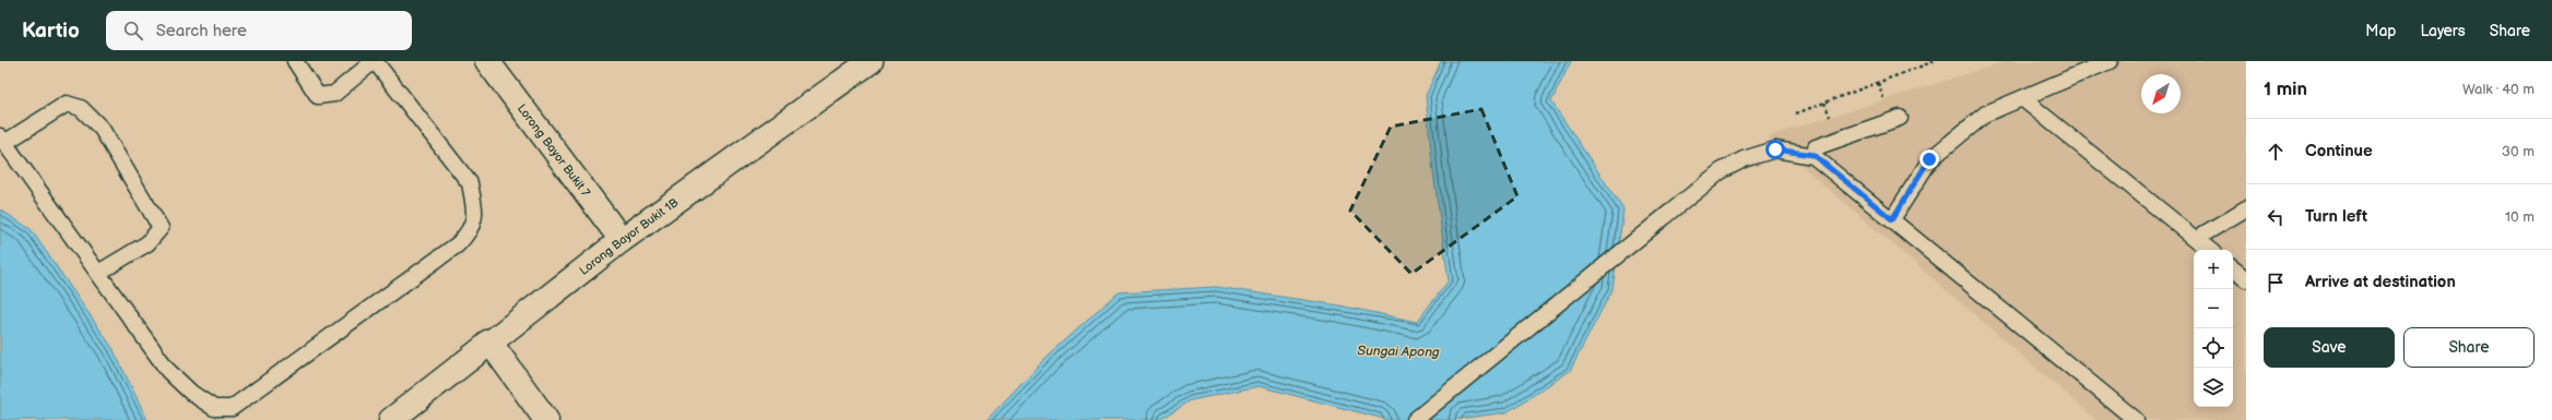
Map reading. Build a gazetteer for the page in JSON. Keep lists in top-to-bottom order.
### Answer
{
  "streets": {
    "street": ["Lorong Bayor Bukit 7", "Lorong Bayor Bukit 1B"]
  },
  "crossings": [
    ["Lorong Bayor Bukit 7", "Lorong Bayor Bukit 1B"]
  ],
  "water": ["Sungai Apong"],
  "north": "bottom left",
  "page": {
    "header": "Kartio",
    "search": "Search here",
    "nav": ["Map", "Layers", "Share"],
    "heading": ["1 min", "Walk · 40 m"],
    "list": [
      ["Continue", "30 m"],
      ["Turn left", "10 m"],
      "Arrive at destination"
    ],
    "map_buttons": ["+", "−"],
    "buttons": ["Save", "Share"]
  }
}
